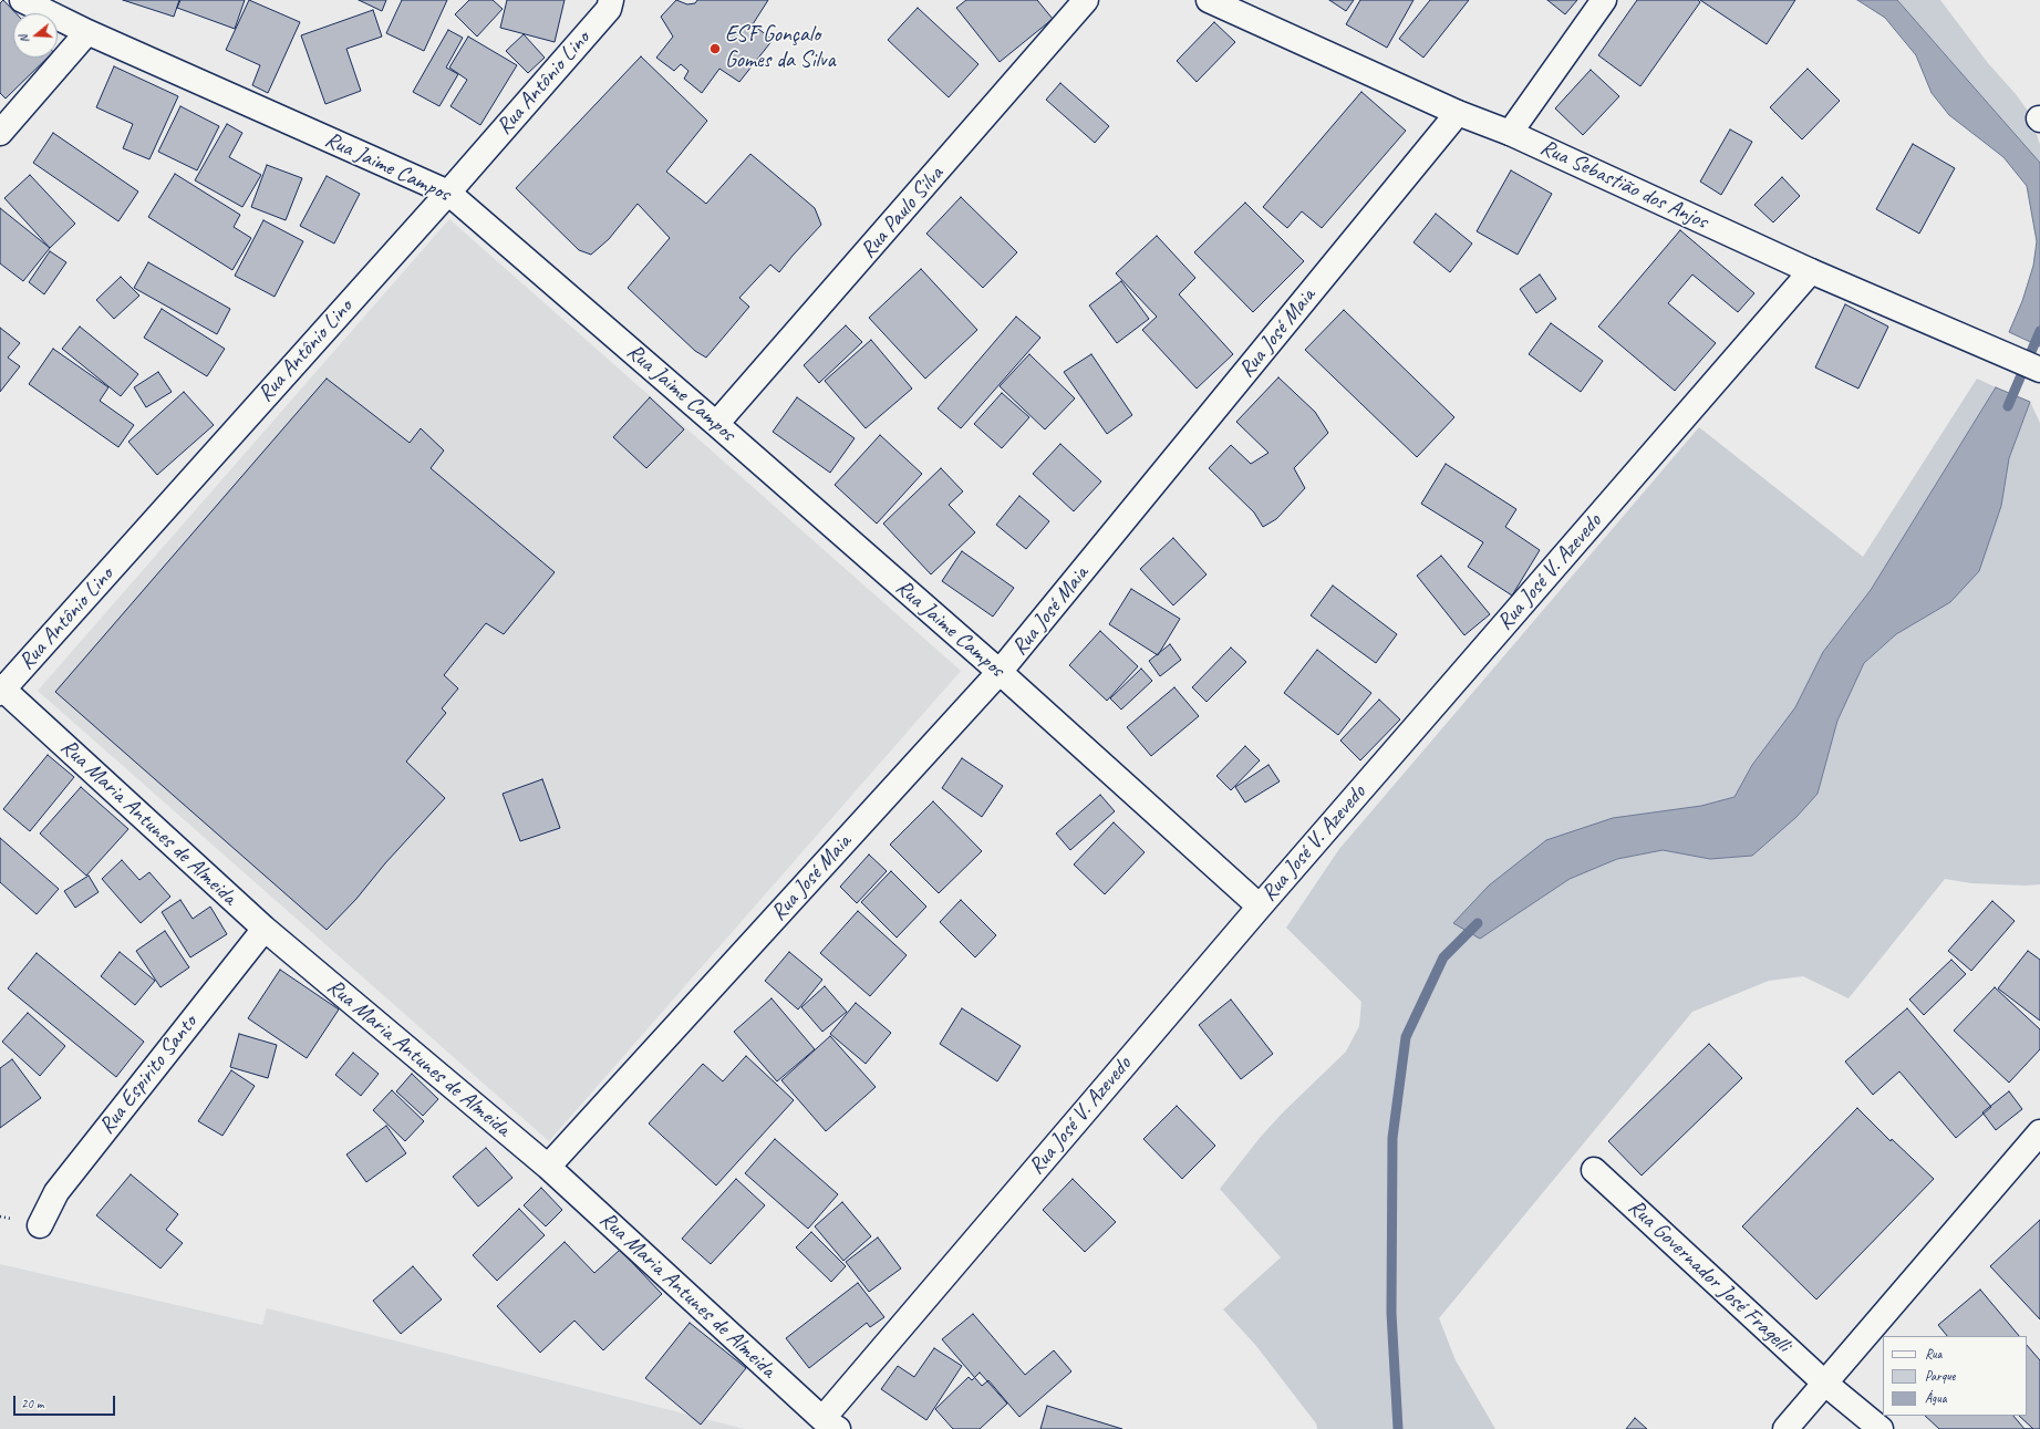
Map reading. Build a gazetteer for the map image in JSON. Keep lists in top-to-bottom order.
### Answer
{
  "streets": {
    "street": [
      "Rua Antônio Lino",
      "Rua Jaime Campos",
      "Rua Sebastião dos Anjos",
      "Rua Paulo Silva",
      "Rua José Maia",
      "Rua José V. Azevedo",
      "Rua Maria Antunes de Almeida",
      "Rua Espirito Santo",
      "Rua Governador José Fragelli"
    ]
  },
  "crossings": [
    ["Rua Antônio Lino", "Rua Jaime Campos"],
    ["Rua Antônio Lino", "Rua Maria Antunes de Almeida"],
    ["Rua Jaime Campos", "Rua Paulo Silva"],
    ["Rua Jaime Campos", "Rua José Maia"],
    ["Rua Jaime Campos", "Rua José V. Azevedo"],
    ["Rua Sebastião dos Anjos", "Rua José Maia"],
    ["Rua Sebastião dos Anjos", "Rua José V. Azevedo"],
    ["Rua José Maia", "Rua Maria Antunes de Almeida"],
    ["Rua José V. Azevedo", "Rua Maria Antunes de Almeida"],
    ["Rua Maria Antunes de Almeida", "Rua Espirito Santo"]
  ],
  "places": ["ESF Gonçalo Gomes da Silva"],
  "legend": ["Rua", "Parque", "Água"],
  "scale_bar": "20 m",
  "north": "left"
}
